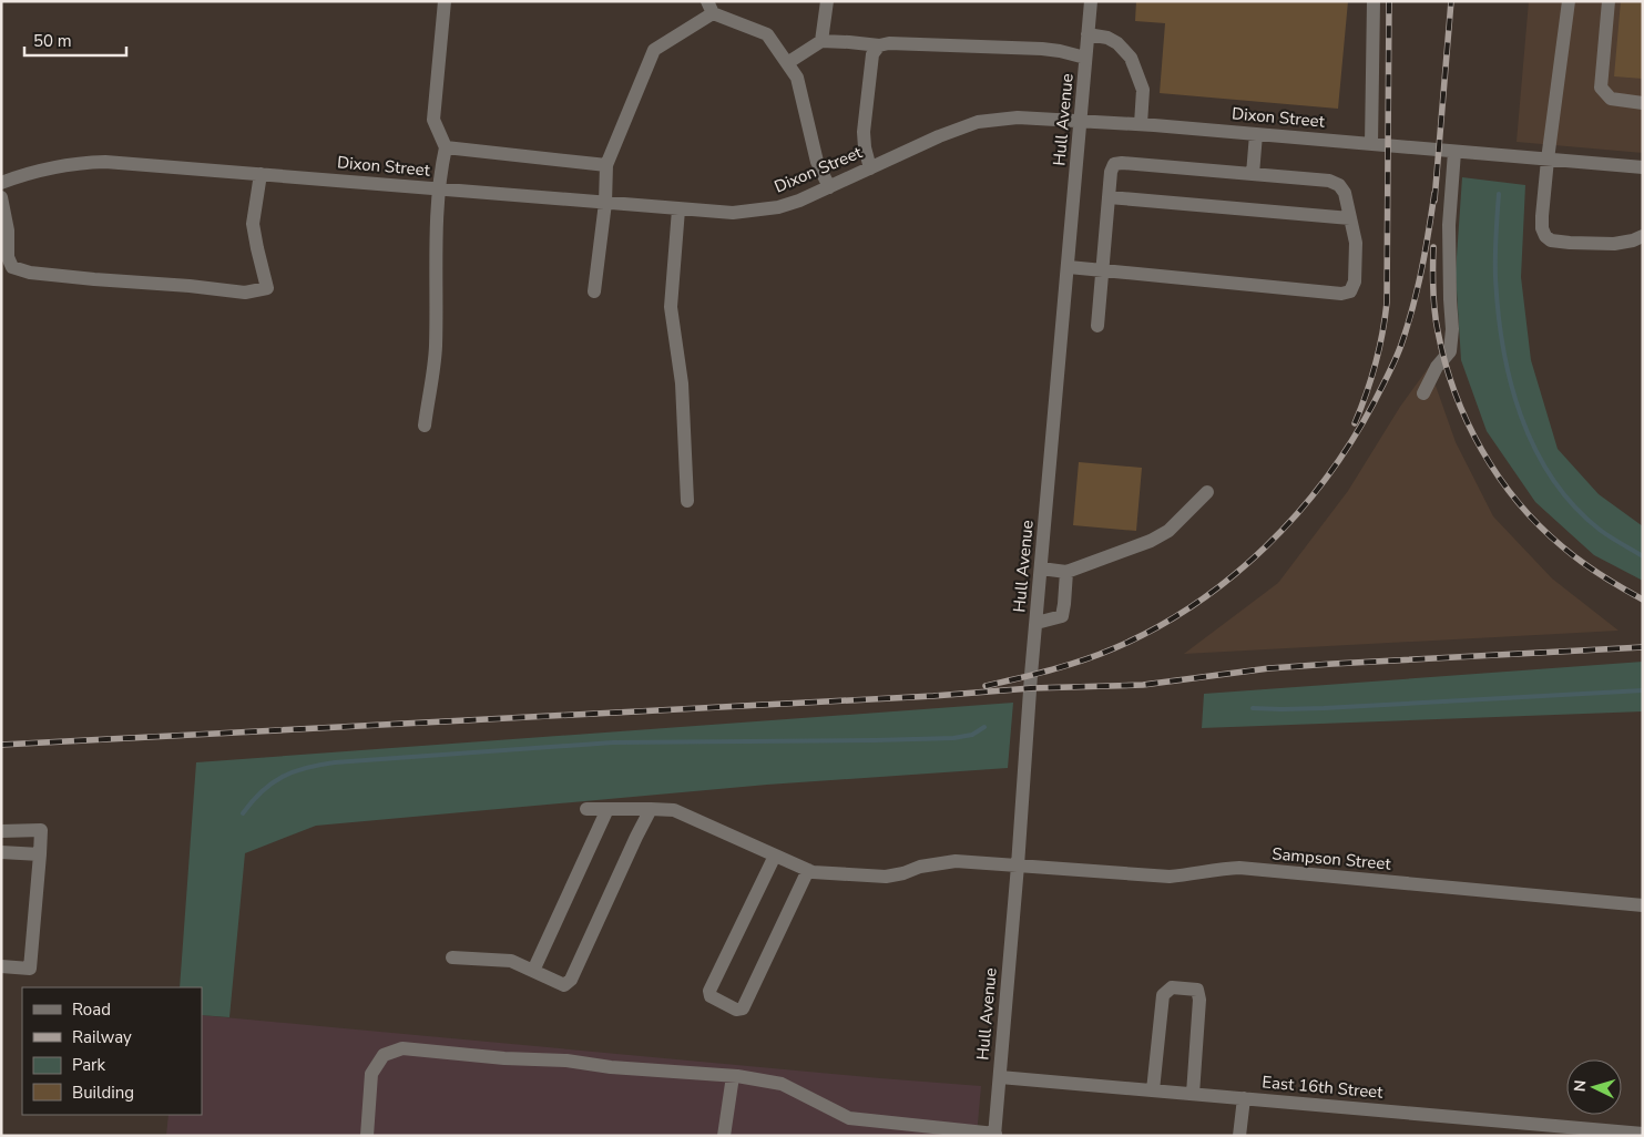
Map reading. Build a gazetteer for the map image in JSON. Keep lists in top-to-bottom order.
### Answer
{
  "streets": {
    "street": [
      "Dixon Street",
      "Hull Avenue",
      "Sampson Street",
      "East 16th Street"
    ]
  },
  "crossings": [
    ["Dixon Street", "Hull Avenue"],
    ["Hull Avenue", "Sampson Street"],
    ["Hull Avenue", "East 16th Street"]
  ],
  "legend": [
    "Road",
    "Railway",
    "Park",
    "Building"
  ],
  "scale_bar": "50 m",
  "north": "left"
}
